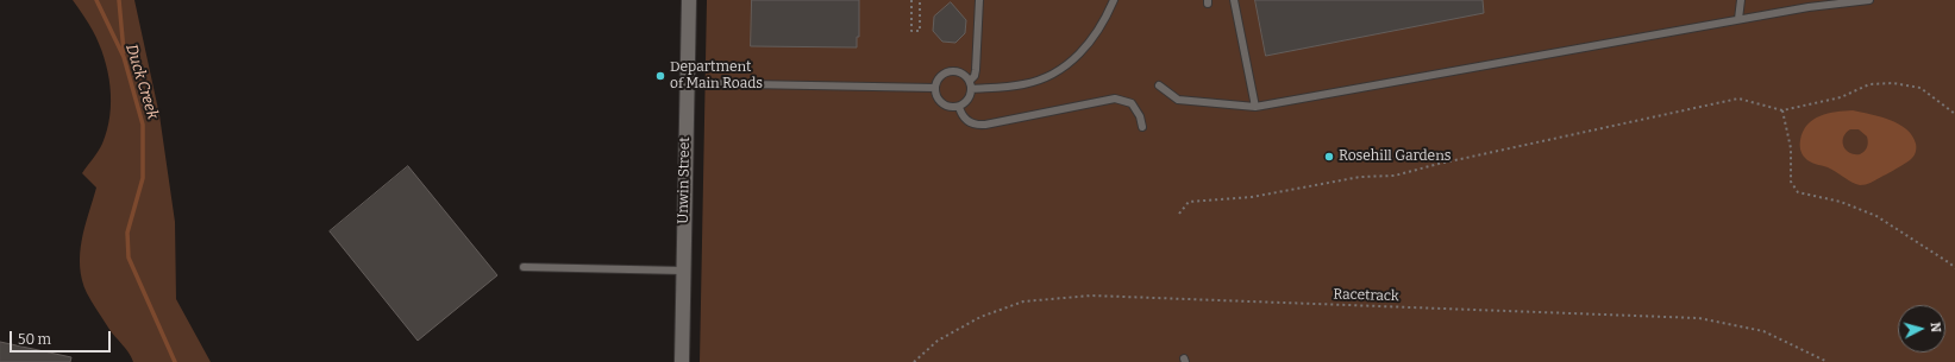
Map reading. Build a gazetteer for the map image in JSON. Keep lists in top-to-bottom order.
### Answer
{
  "streets": {
    "street": ["Unwin Street"],
    "path": ["Racetrack"]
  },
  "water": ["Duck Creek"],
  "places": ["Department of Main Roads", "Rosehill Gardens"],
  "scale_bar": "50 m",
  "north": "right"
}
